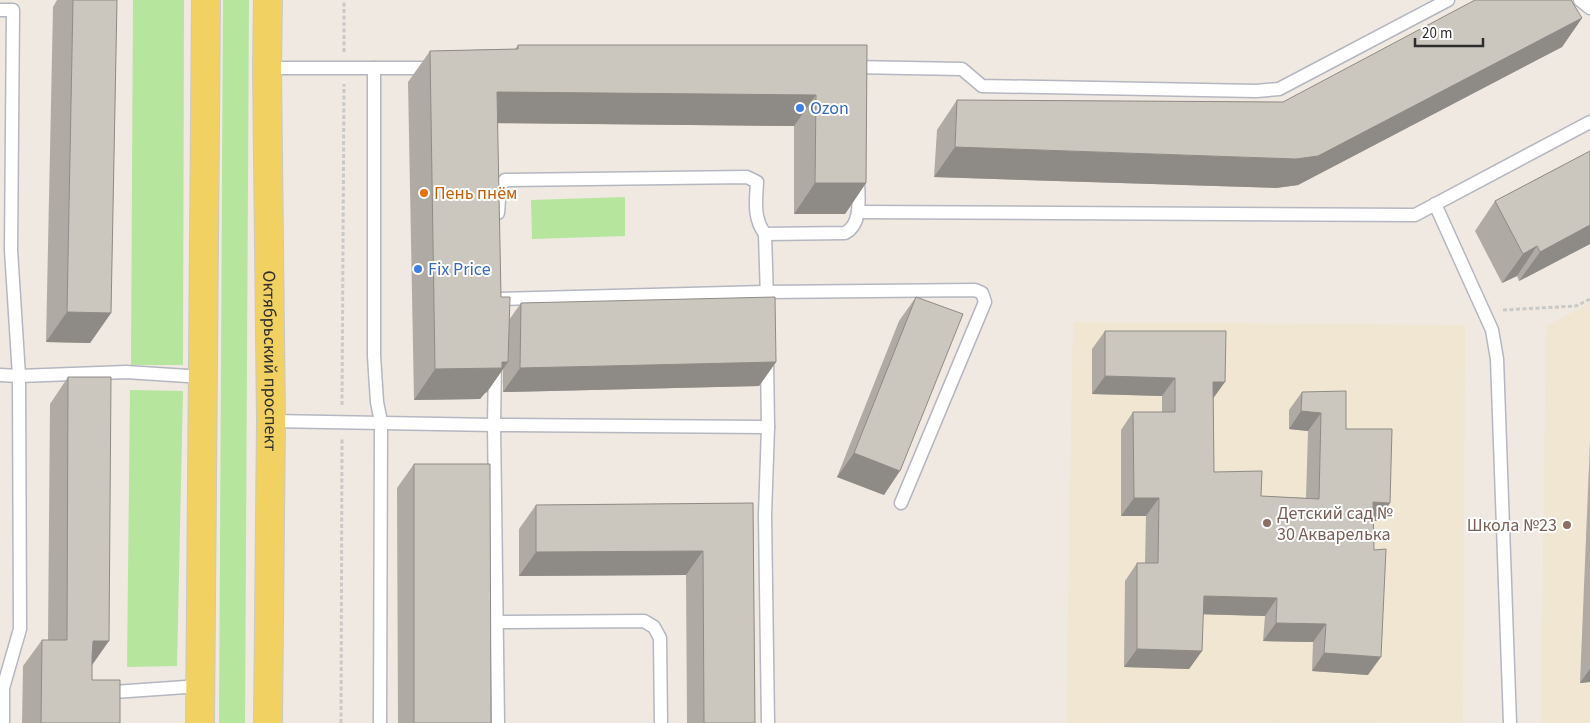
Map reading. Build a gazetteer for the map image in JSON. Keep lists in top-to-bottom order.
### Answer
{
  "streets": {
    "main road": ["Октябрьский проспект"]
  },
  "places": [
    "Ozon",
    "Пень пнём",
    "Fix Price",
    "Детский сад № 30 Акварелька",
    "Школа №23"
  ],
  "scale_bar": "20 m"
}
